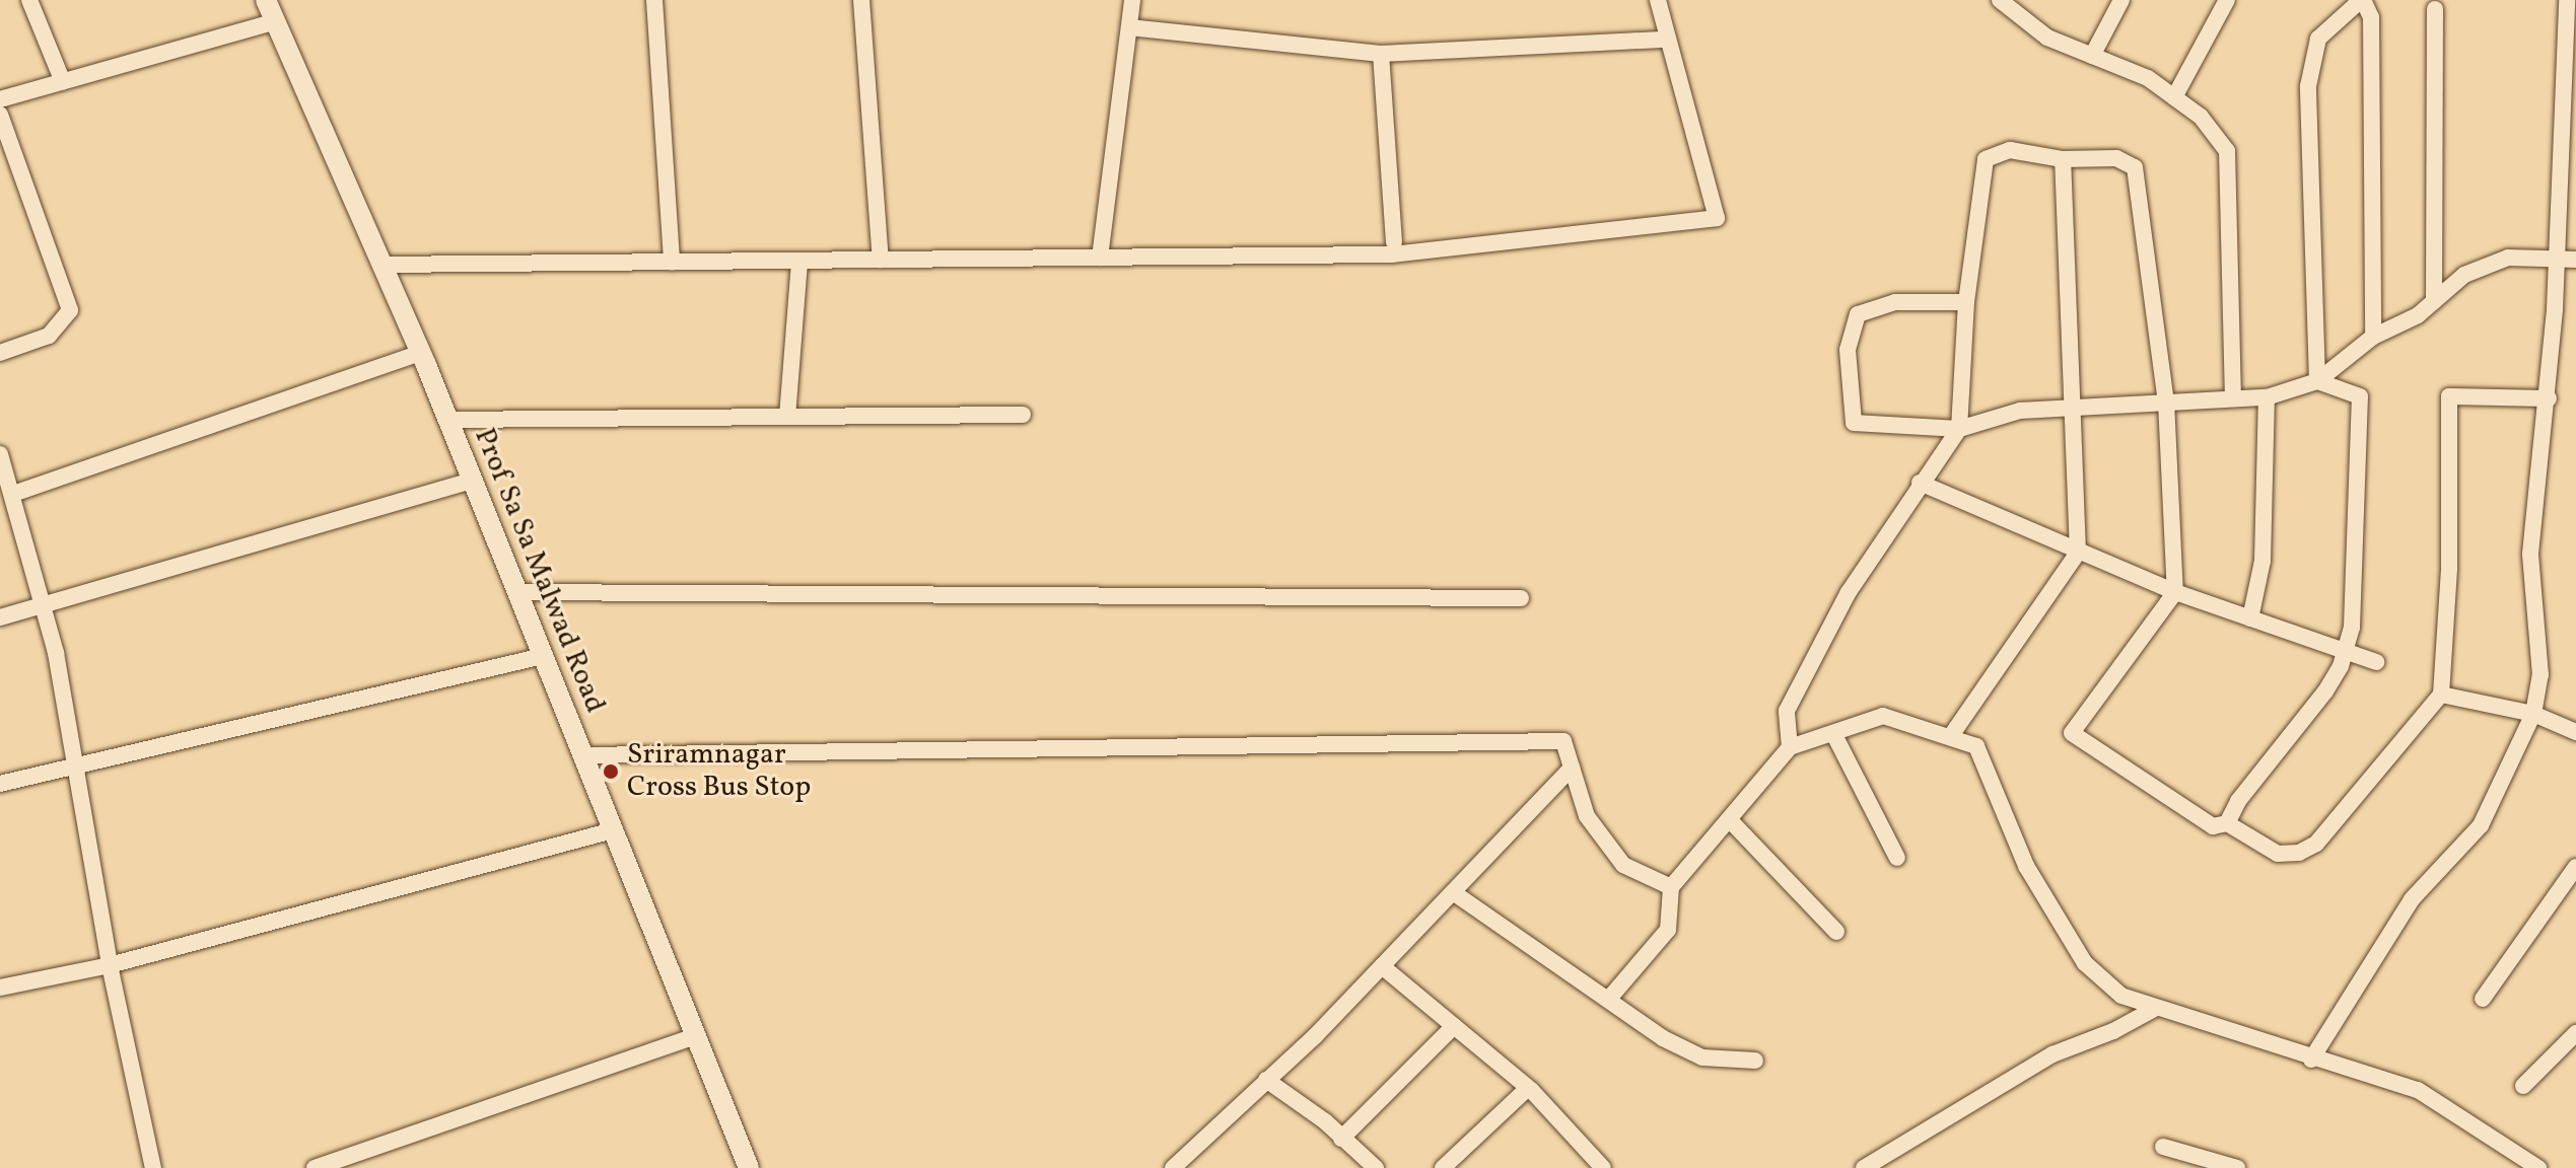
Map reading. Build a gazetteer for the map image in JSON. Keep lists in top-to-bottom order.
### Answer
{
  "streets": {
    "street": ["Prof Sa Sa Malwad Road"]
  },
  "places": ["Sriramnagar Cross Bus Stop"]
}
